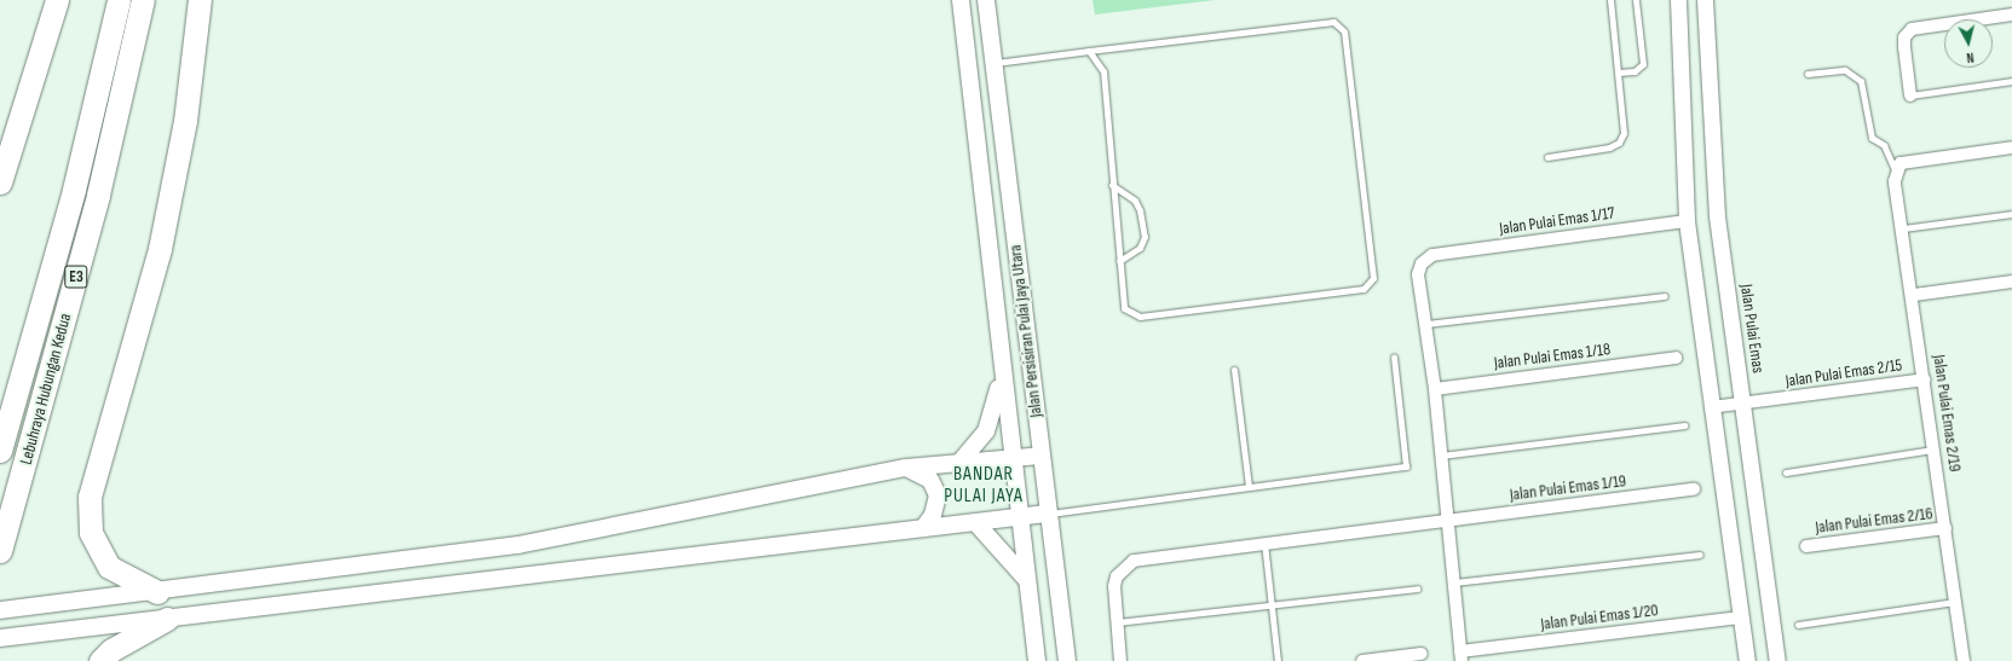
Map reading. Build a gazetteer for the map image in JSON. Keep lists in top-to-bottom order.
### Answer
{
  "streets": {
    "highway": ["E3", "Lebuhraya Hubungan Kedua"],
    "main road": ["Jalan Persisiran Pulai Jaya Utara"],
    "street": [
      "Jalan Pulai Emas 1/17",
      "Jalan Pulai Emas",
      "Jalan Pulai Emas 1/18",
      "Jalan Pulai Emas 2/15",
      "Jalan Pulai Emas 2/19",
      "Jalan Pulai Emas 1/19",
      "Jalan Pulai Emas 2/16",
      "Jalan Pulai Emas 1/20"
    ]
  },
  "crossings": [
    ["Jalan Pulai Emas", "Jalan Pulai Emas 2/15"],
    ["Jalan Pulai Emas 2/15", "Jalan Pulai Emas 2/19"],
    ["Jalan Pulai Emas 2/19", "Jalan Pulai Emas 2/16"]
  ],
  "districts": ["BANDAR PULAI JAYA"],
  "north": "bottom"
}
